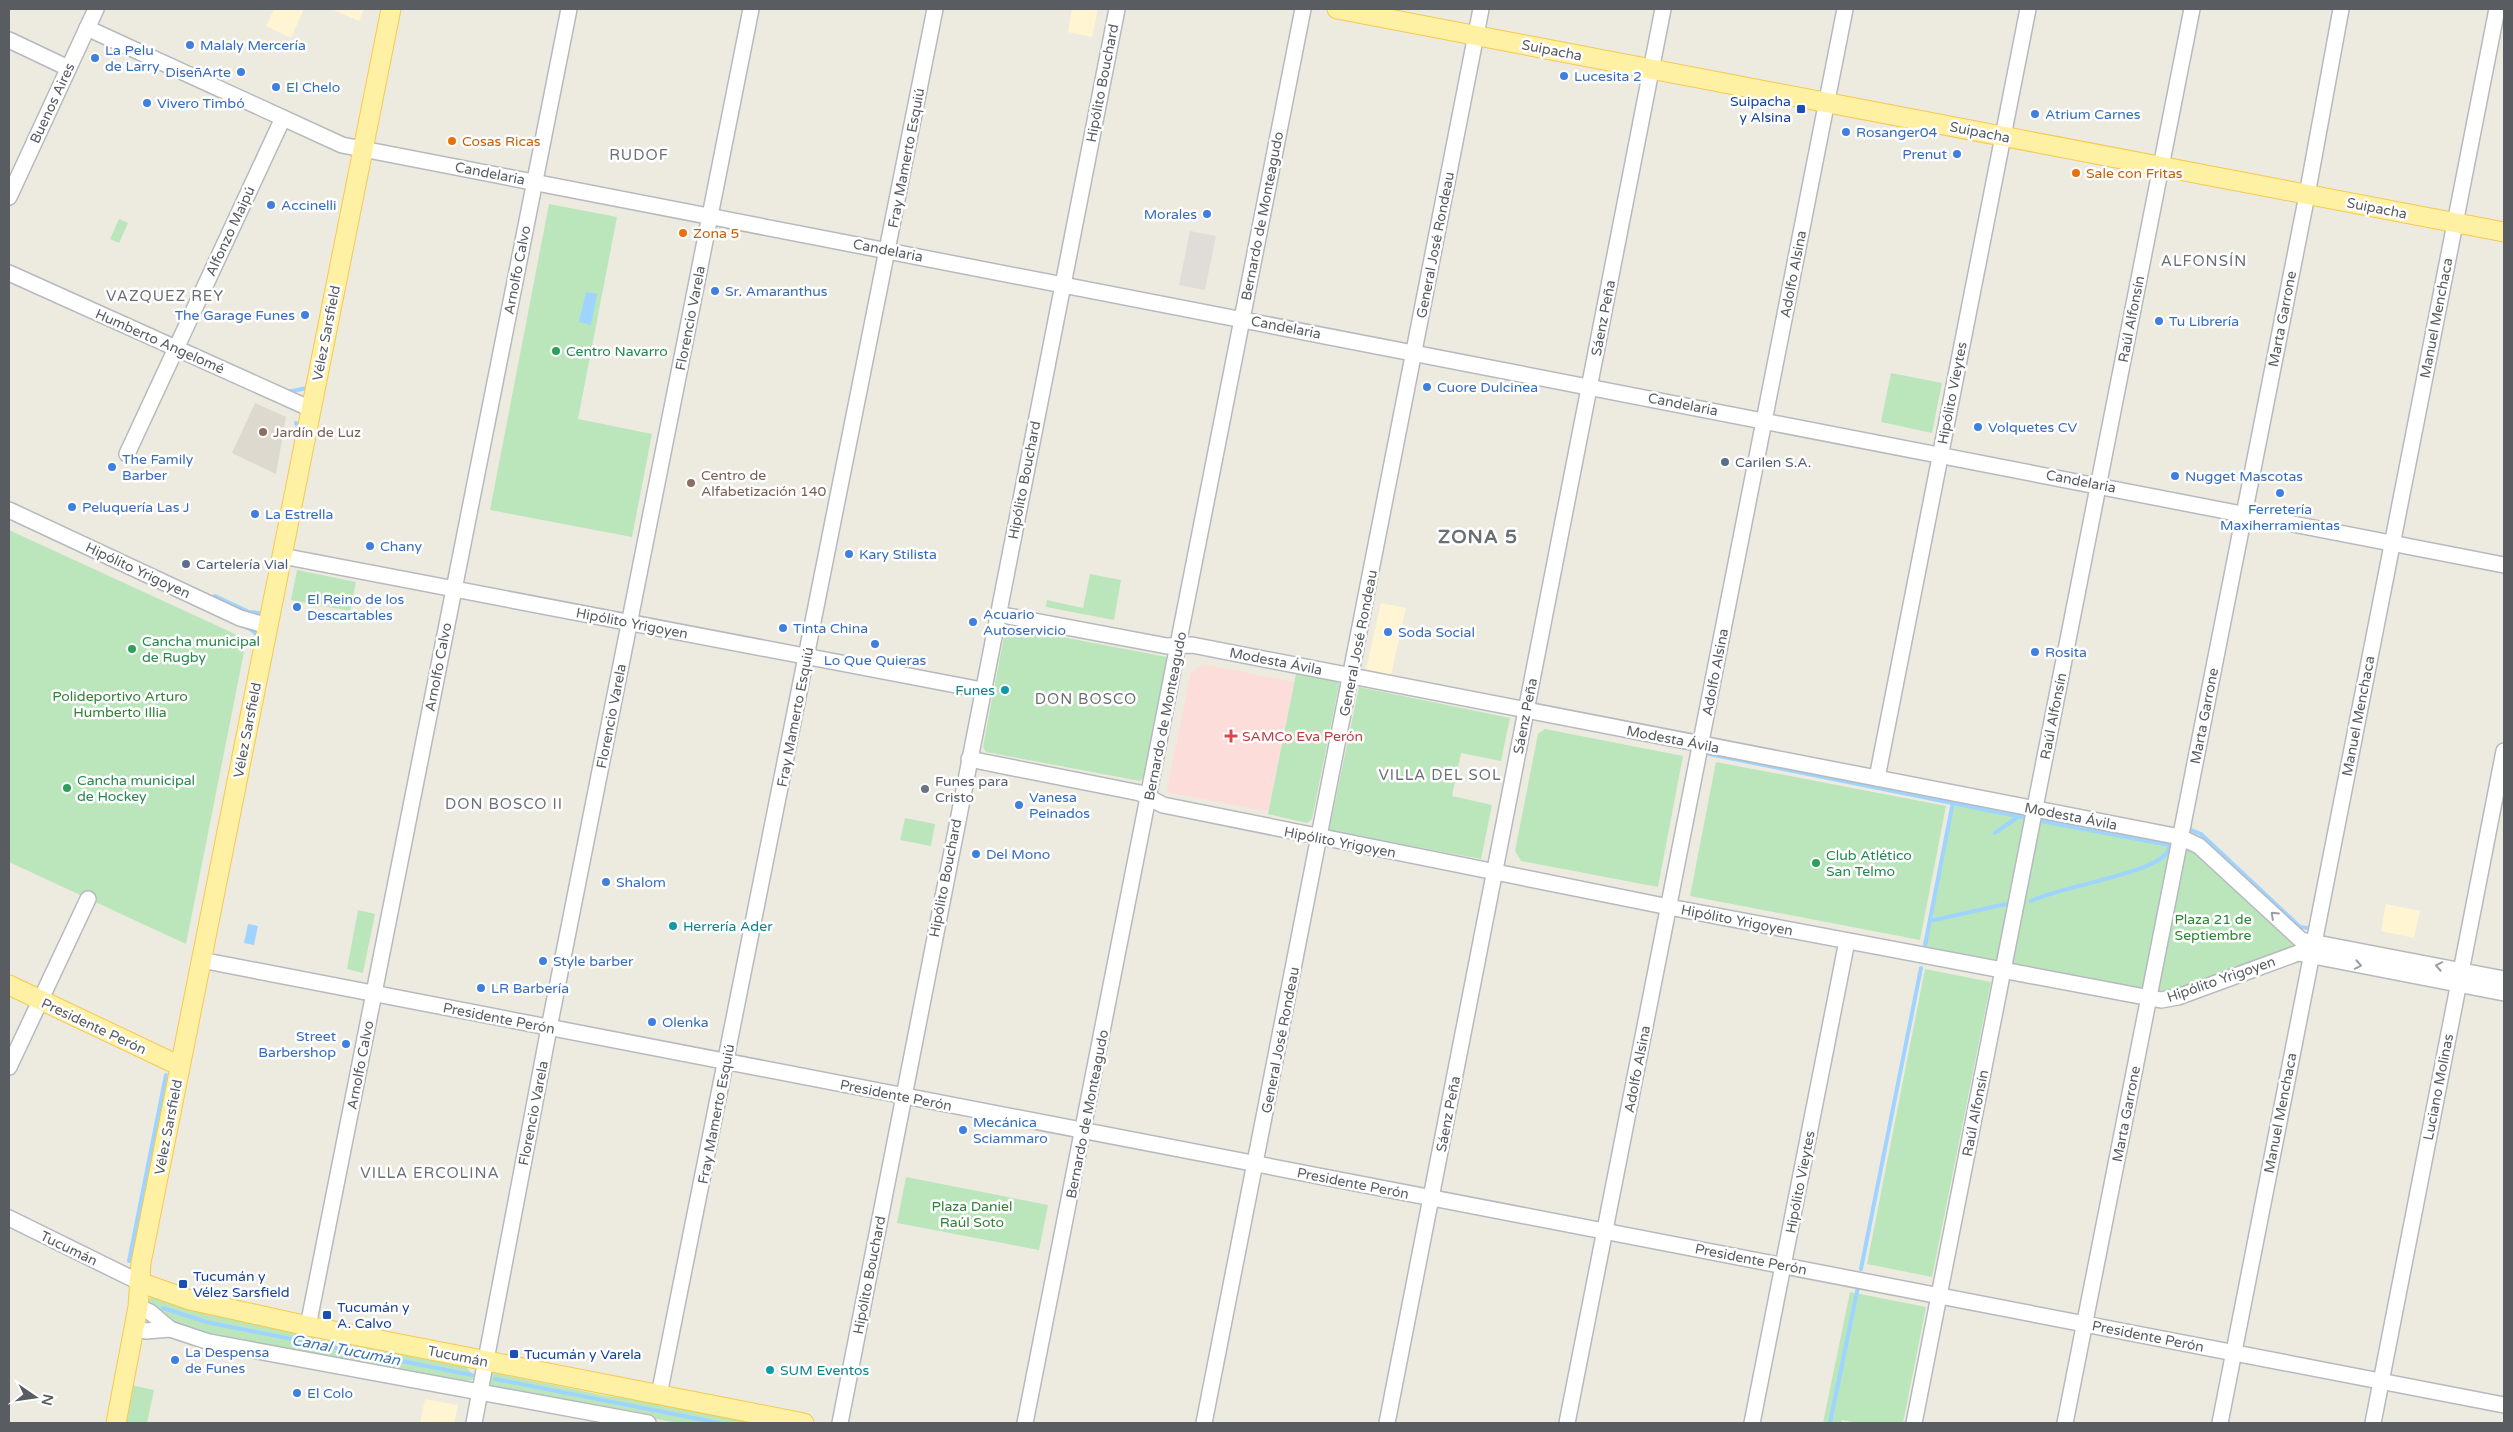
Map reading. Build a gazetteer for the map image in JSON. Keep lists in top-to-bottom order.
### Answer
{
  "streets": {
    "main road": [
      "Suipacha",
      "Vélez Sarsfield",
      "Presidente Perón",
      "Tucumán"
    ],
    "street": [
      "Hipólito Bouchard",
      "Buenos Aires",
      "Fray Mamerto Esquiú",
      "Candelaria",
      "Bernardo de Monteagudo",
      "Alfonzo Maipú",
      "General José Rondeau",
      "Arnolfo Calvo",
      "Adolfo Alsina",
      "Florencio Varela",
      "Sáenz Peña",
      "Manuel Menchaca",
      "Raúl Alfonsín",
      "Marta Garrone",
      "Humberto Angelomé",
      "Hipólito Vieytes",
      "Hipólito Yrigoyen",
      "Modesta Ávila",
      "Luciano Molinas"
    ]
  },
  "crossings": [
    ["Suipacha", "General José Rondeau"],
    ["Suipacha", "Adolfo Alsina"],
    ["Suipacha", "Sáenz Peña"],
    ["Suipacha", "Manuel Menchaca"],
    ["Suipacha", "Raúl Alfonsín"],
    ["Suipacha", "Marta Garrone"],
    ["Suipacha", "Hipólito Vieytes"],
    ["Hipólito Bouchard", "Candelaria"],
    ["Hipólito Bouchard", "Hipólito Yrigoyen"],
    ["Hipólito Bouchard", "Modesta Ávila"],
    ["Hipólito Bouchard", "Presidente Perón"],
    ["Buenos Aires", "Candelaria"],
    ["Fray Mamerto Esquiú", "Candelaria"],
    ["Fray Mamerto Esquiú", "Hipólito Yrigoyen"],
    ["Fray Mamerto Esquiú", "Presidente Perón"],
    ["Fray Mamerto Esquiú", "Tucumán"],
    ["Candelaria", "Bernardo de Monteagudo"],
    ["Candelaria", "Alfonzo Maipú"],
    ["Candelaria", "General José Rondeau"],
    ["Candelaria", "Arnolfo Calvo"],
    ["Candelaria", "Adolfo Alsina"],
    ["Candelaria", "Florencio Varela"],
    ["Candelaria", "Sáenz Peña"],
    ["Candelaria", "Manuel Menchaca"],
    ["Candelaria", "Raúl Alfonsín"],
    ["Candelaria", "Marta Garrone"],
    ["Candelaria", "Vélez Sarsfield"],
    ["Candelaria", "Hipólito Vieytes"],
    ["Bernardo de Monteagudo", "Hipólito Yrigoyen"],
    ["Bernardo de Monteagudo", "Modesta Ávila"],
    ["Bernardo de Monteagudo", "Presidente Perón"],
    ["Alfonzo Maipú", "Humberto Angelomé"],
    ["General José Rondeau", "Hipólito Yrigoyen"],
    ["General José Rondeau", "Modesta Ávila"],
    ["General José Rondeau", "Presidente Perón"],
    ["Arnolfo Calvo", "Hipólito Yrigoyen"],
    ["Arnolfo Calvo", "Presidente Perón"],
    ["Arnolfo Calvo", "Tucumán"],
    ["Adolfo Alsina", "Hipólito Yrigoyen"],
    ["Adolfo Alsina", "Modesta Ávila"],
    ["Adolfo Alsina", "Presidente Perón"],
    ["Florencio Varela", "Hipólito Yrigoyen"],
    ["Florencio Varela", "Presidente Perón"],
    ["Florencio Varela", "Tucumán"],
    ["Sáenz Peña", "Hipólito Yrigoyen"],
    ["Sáenz Peña", "Modesta Ávila"],
    ["Sáenz Peña", "Presidente Perón"],
    ["Manuel Menchaca", "Hipólito Yrigoyen"],
    ["Manuel Menchaca", "Modesta Ávila"],
    ["Manuel Menchaca", "Presidente Perón"],
    ["Raúl Alfonsín", "Hipólito Yrigoyen"],
    ["Raúl Alfonsín", "Modesta Ávila"],
    ["Raúl Alfonsín", "Presidente Perón"],
    ["Marta Garrone", "Hipólito Yrigoyen"],
    ["Marta Garrone", "Modesta Ávila"],
    ["Marta Garrone", "Presidente Perón"],
    ["Vélez Sarsfield", "Humberto Angelomé"],
    ["Vélez Sarsfield", "Hipólito Yrigoyen"],
    ["Vélez Sarsfield", "Presidente Perón"],
    ["Vélez Sarsfield", "Tucumán"],
    ["Hipólito Vieytes", "Hipólito Yrigoyen"],
    ["Hipólito Vieytes", "Modesta Ávila"],
    ["Hipólito Vieytes", "Presidente Perón"],
    ["Hipólito Yrigoyen", "Modesta Ávila"],
    ["Hipólito Yrigoyen", "Luciano Molinas"],
    ["Presidente Perón", "Luciano Molinas"]
  ],
  "districts": [
    "RUDOF",
    "ALFONSÍN",
    "VAZQUEZ REY",
    "ZONA 5",
    "DON BOSCO",
    "VILLA DEL SOL",
    "DON BOSCO II",
    "VILLA ERCOLINA"
  ],
  "water": ["Canal Tucumán"],
  "parks": ["Polideportivo Arturo Humberto Illia", "Plaza 21 de Septiembre", "Plaza Daniel Raúl Soto"],
  "places": {
    "other": [
      "Malaly Mercería",
      "La Pelu de Larry",
      "DiseñArte",
      "Lucesita 2",
      "El Chelo",
      "Vivero Timbó",
      "Atrium Carnes",
      "Rosanger04",
      "Cosas Ricas",
      "Prenut",
      "Sale con Fritas",
      "Accinelli",
      "Morales",
      "Zona 5",
      "Sr. Amaranthus",
      "The Garage Funes",
      "Tu Librería",
      "Centro Navarro",
      "Cuore Dulcinea",
      "Volquetes CV",
      "Jardín de Luz",
      "Carilen S.A.",
      "The Family Barber",
      "Nugget Mascotas",
      "Centro de Alfabetización 140",
      "Ferretería Maxiherramientas",
      "Peluquería Las J",
      "La Estrella",
      "Chany",
      "Kary Stilista",
      "Cartelería Vial",
      "El Reino de los Descartables",
      "Acuario Autoservicio",
      "Tinta China",
      "Soda Social",
      "Lo Que Quieras",
      "Cancha municipal de Rugby",
      "Rosita",
      "Funes",
      "Cancha municipal de Hockey",
      "Funes para Cristo",
      "Vanesa Peinados",
      "Del Mono",
      "Club Atlético San Telmo",
      "Shalom",
      "Herrería Ader",
      "Style barber",
      "LR Barbería",
      "Olenka",
      "Street Barbershop",
      "Mecánica Sciammaro",
      "La Despensa de Funes",
      "SUM Eventos",
      "El Colo"
    ],
    "transit": [
      "Suipacha y Alsina",
      "Tucumán y Vélez Sarsfield",
      "Tucumán y A. Calvo",
      "Tucumán y Varela"
    ],
    "health": ["SAMCo Eva Perón"]
  },
  "north": "right"
}
